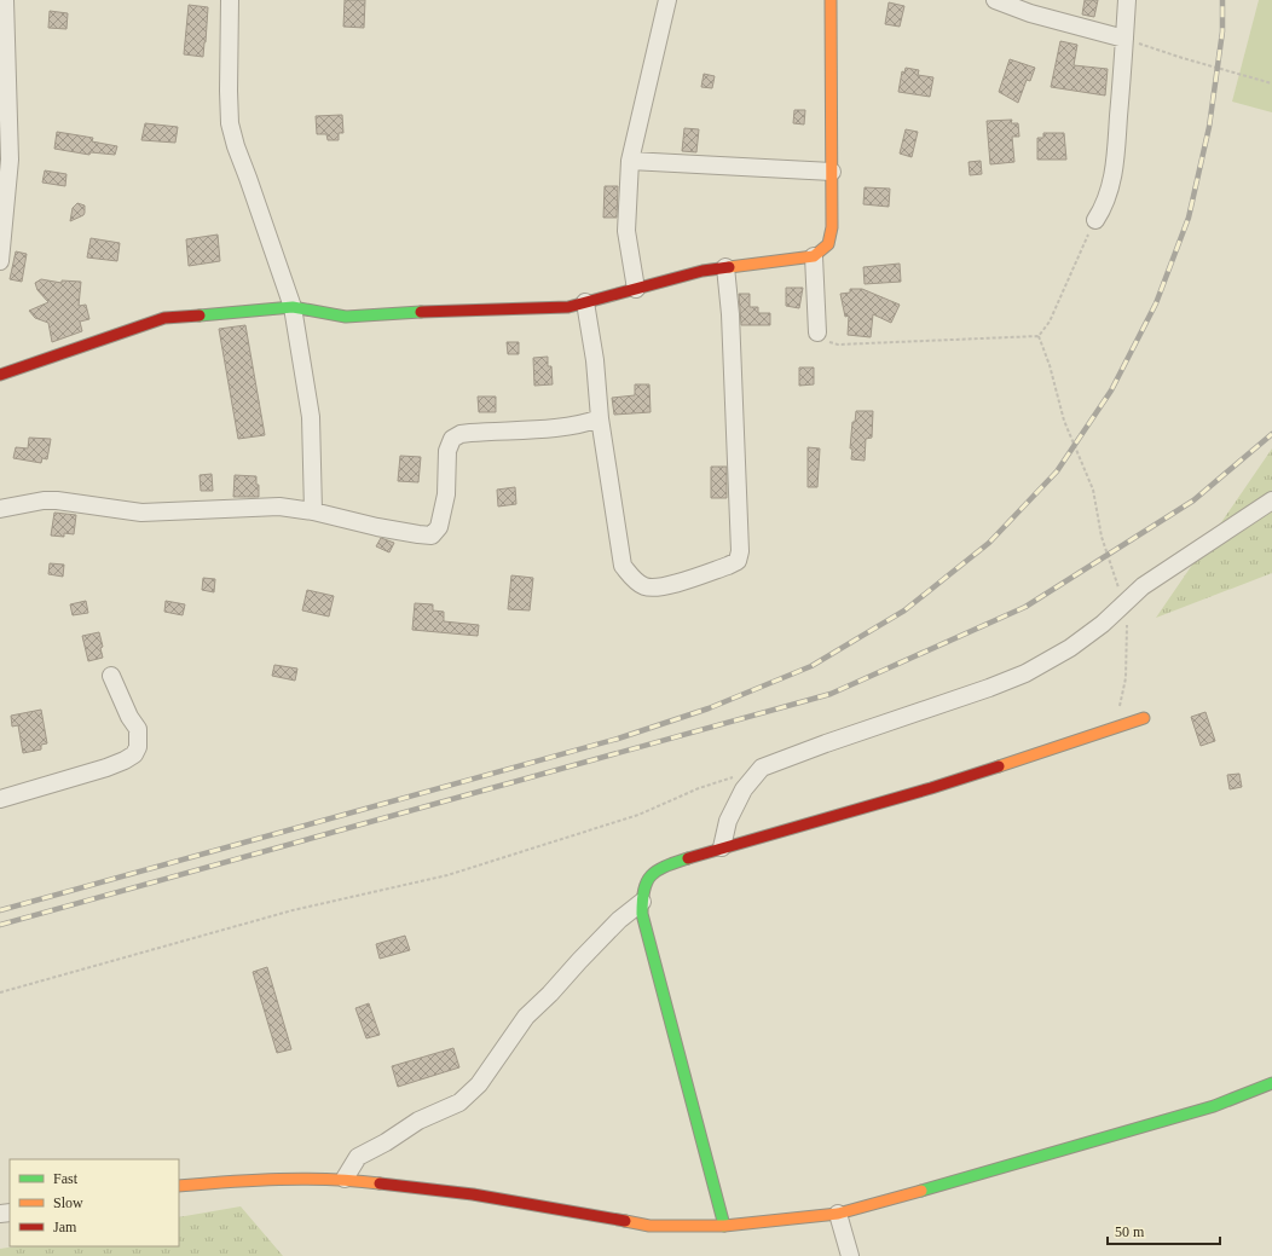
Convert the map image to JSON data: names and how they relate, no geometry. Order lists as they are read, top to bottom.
{
  "legend": ["Fast", "Slow", "Jam"],
  "scale_bar": "50 m"
}
